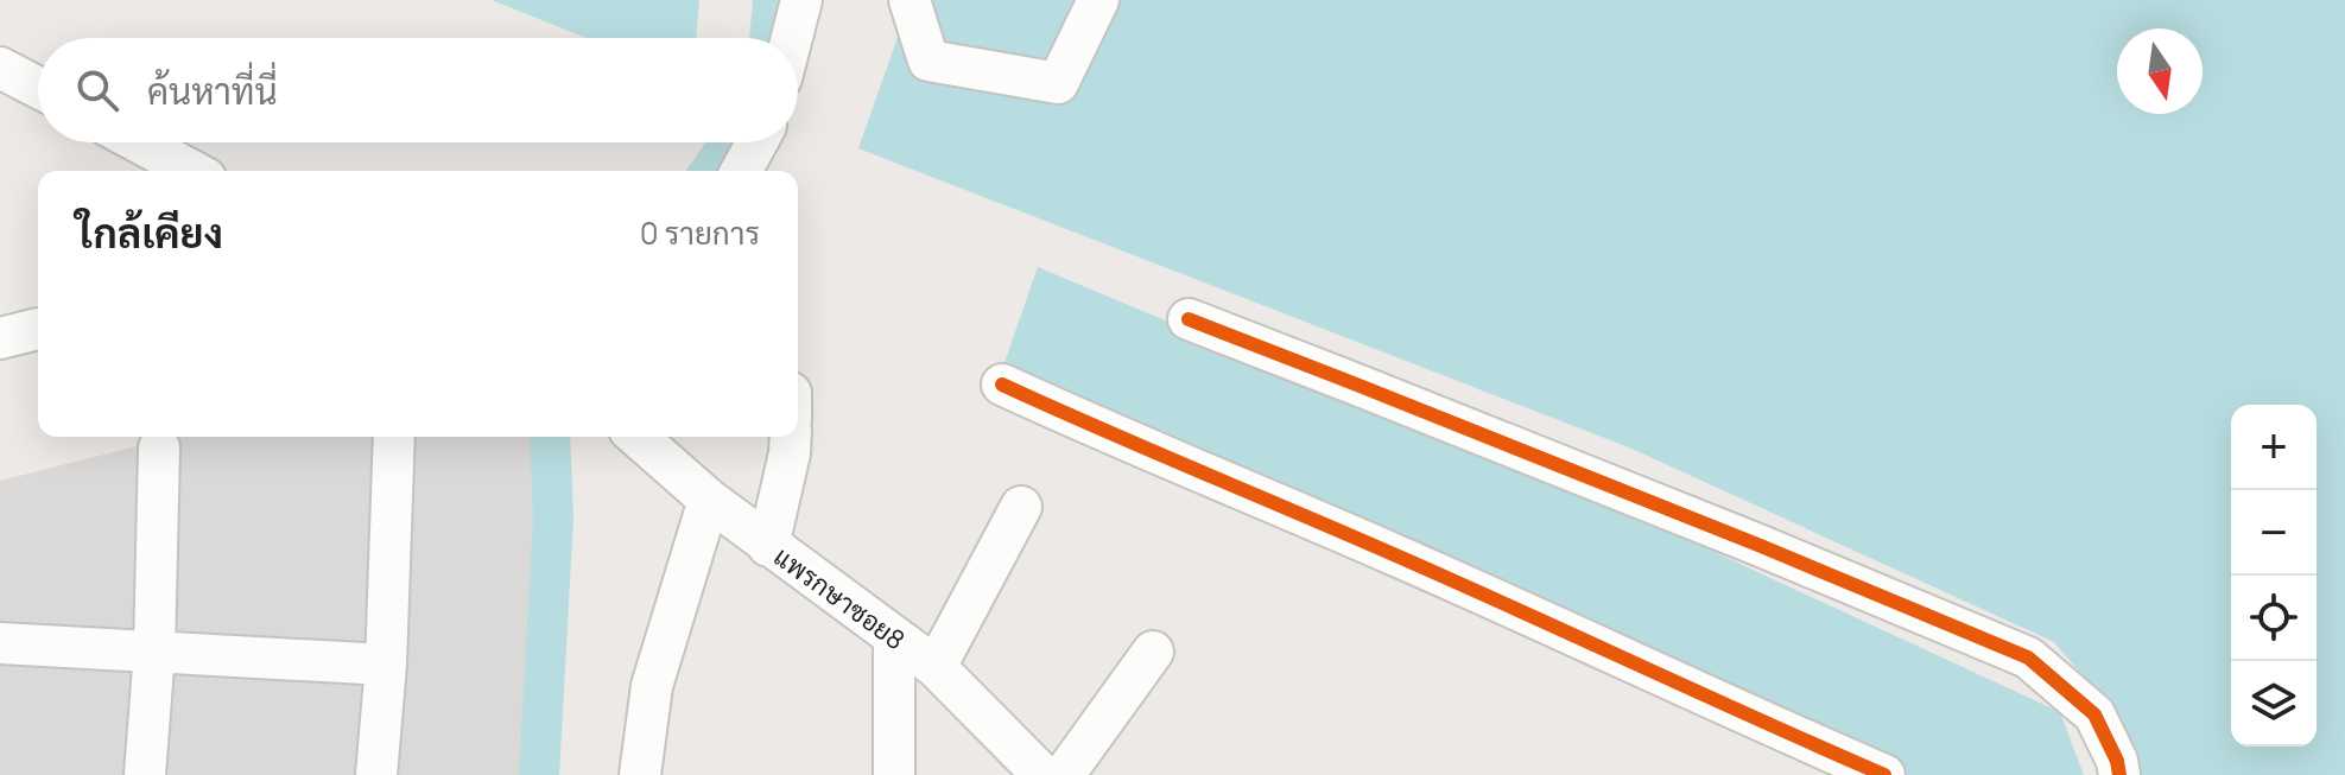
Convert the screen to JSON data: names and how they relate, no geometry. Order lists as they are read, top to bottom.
{
  "streets": {
    "street": ["แพรกษาซอย8"]
  },
  "north": "bottom",
  "page": {
    "search": "ค้นหาที่นี่",
    "heading": ["ใกล้เคียง", "0 รายการ"],
    "map_buttons": ["+", "−"]
  }
}
